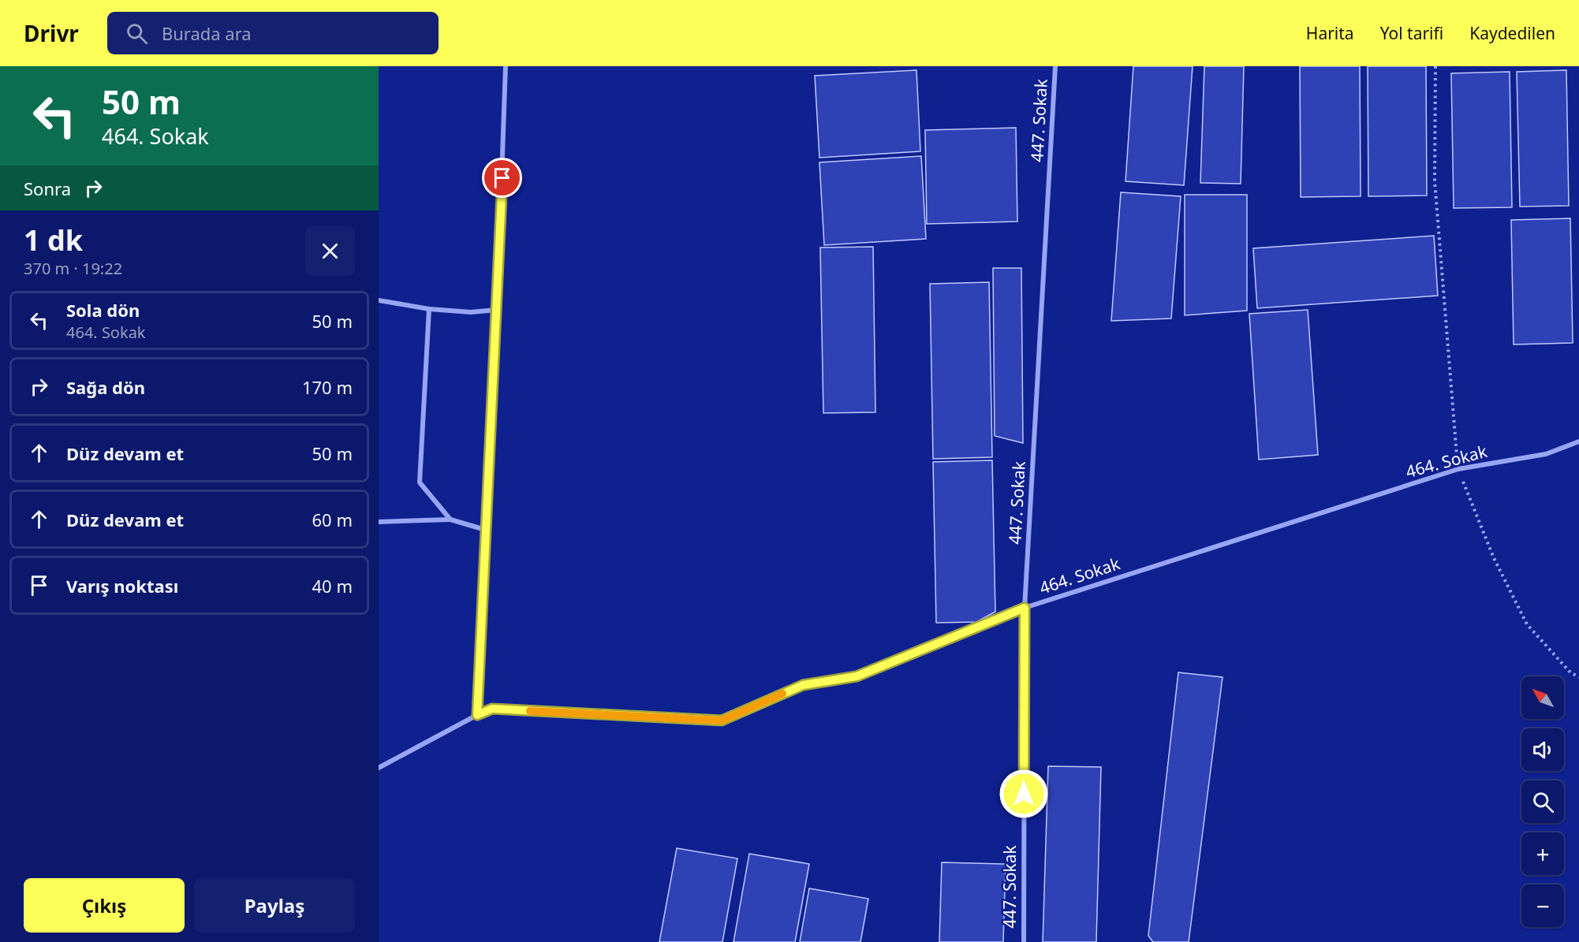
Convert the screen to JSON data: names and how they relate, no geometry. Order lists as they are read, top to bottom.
{
  "streets": {
    "street": ["447. Sokak", "464. Sokak"]
  },
  "crossings": [
    ["447. Sokak", "464. Sokak"]
  ],
  "north": "top left",
  "page": {
    "header": "Drivr",
    "search": "Burada ara",
    "nav": ["Harita", "Yol tarifi", "Kaydedilen"],
    "turn": ["50 m", "464. Sokak"],
    "then": "Sonra",
    "heading": ["1 dk", "370 m · 19:22"],
    "list": [
      {
        "name": "Sola dön",
        "note": "464. Sokak",
        "value": "50 m"
      },
      {
        "name": "Sağa dön",
        "value": "170 m"
      },
      {
        "name": "Düz devam et",
        "value": "50 m"
      },
      {
        "name": "Düz devam et",
        "value": "60 m"
      },
      {
        "name": "Varış noktası",
        "value": "40 m"
      }
    ],
    "map_buttons": ["+", "−"],
    "buttons": ["Çıkış", "Paylaş"]
  }
}
